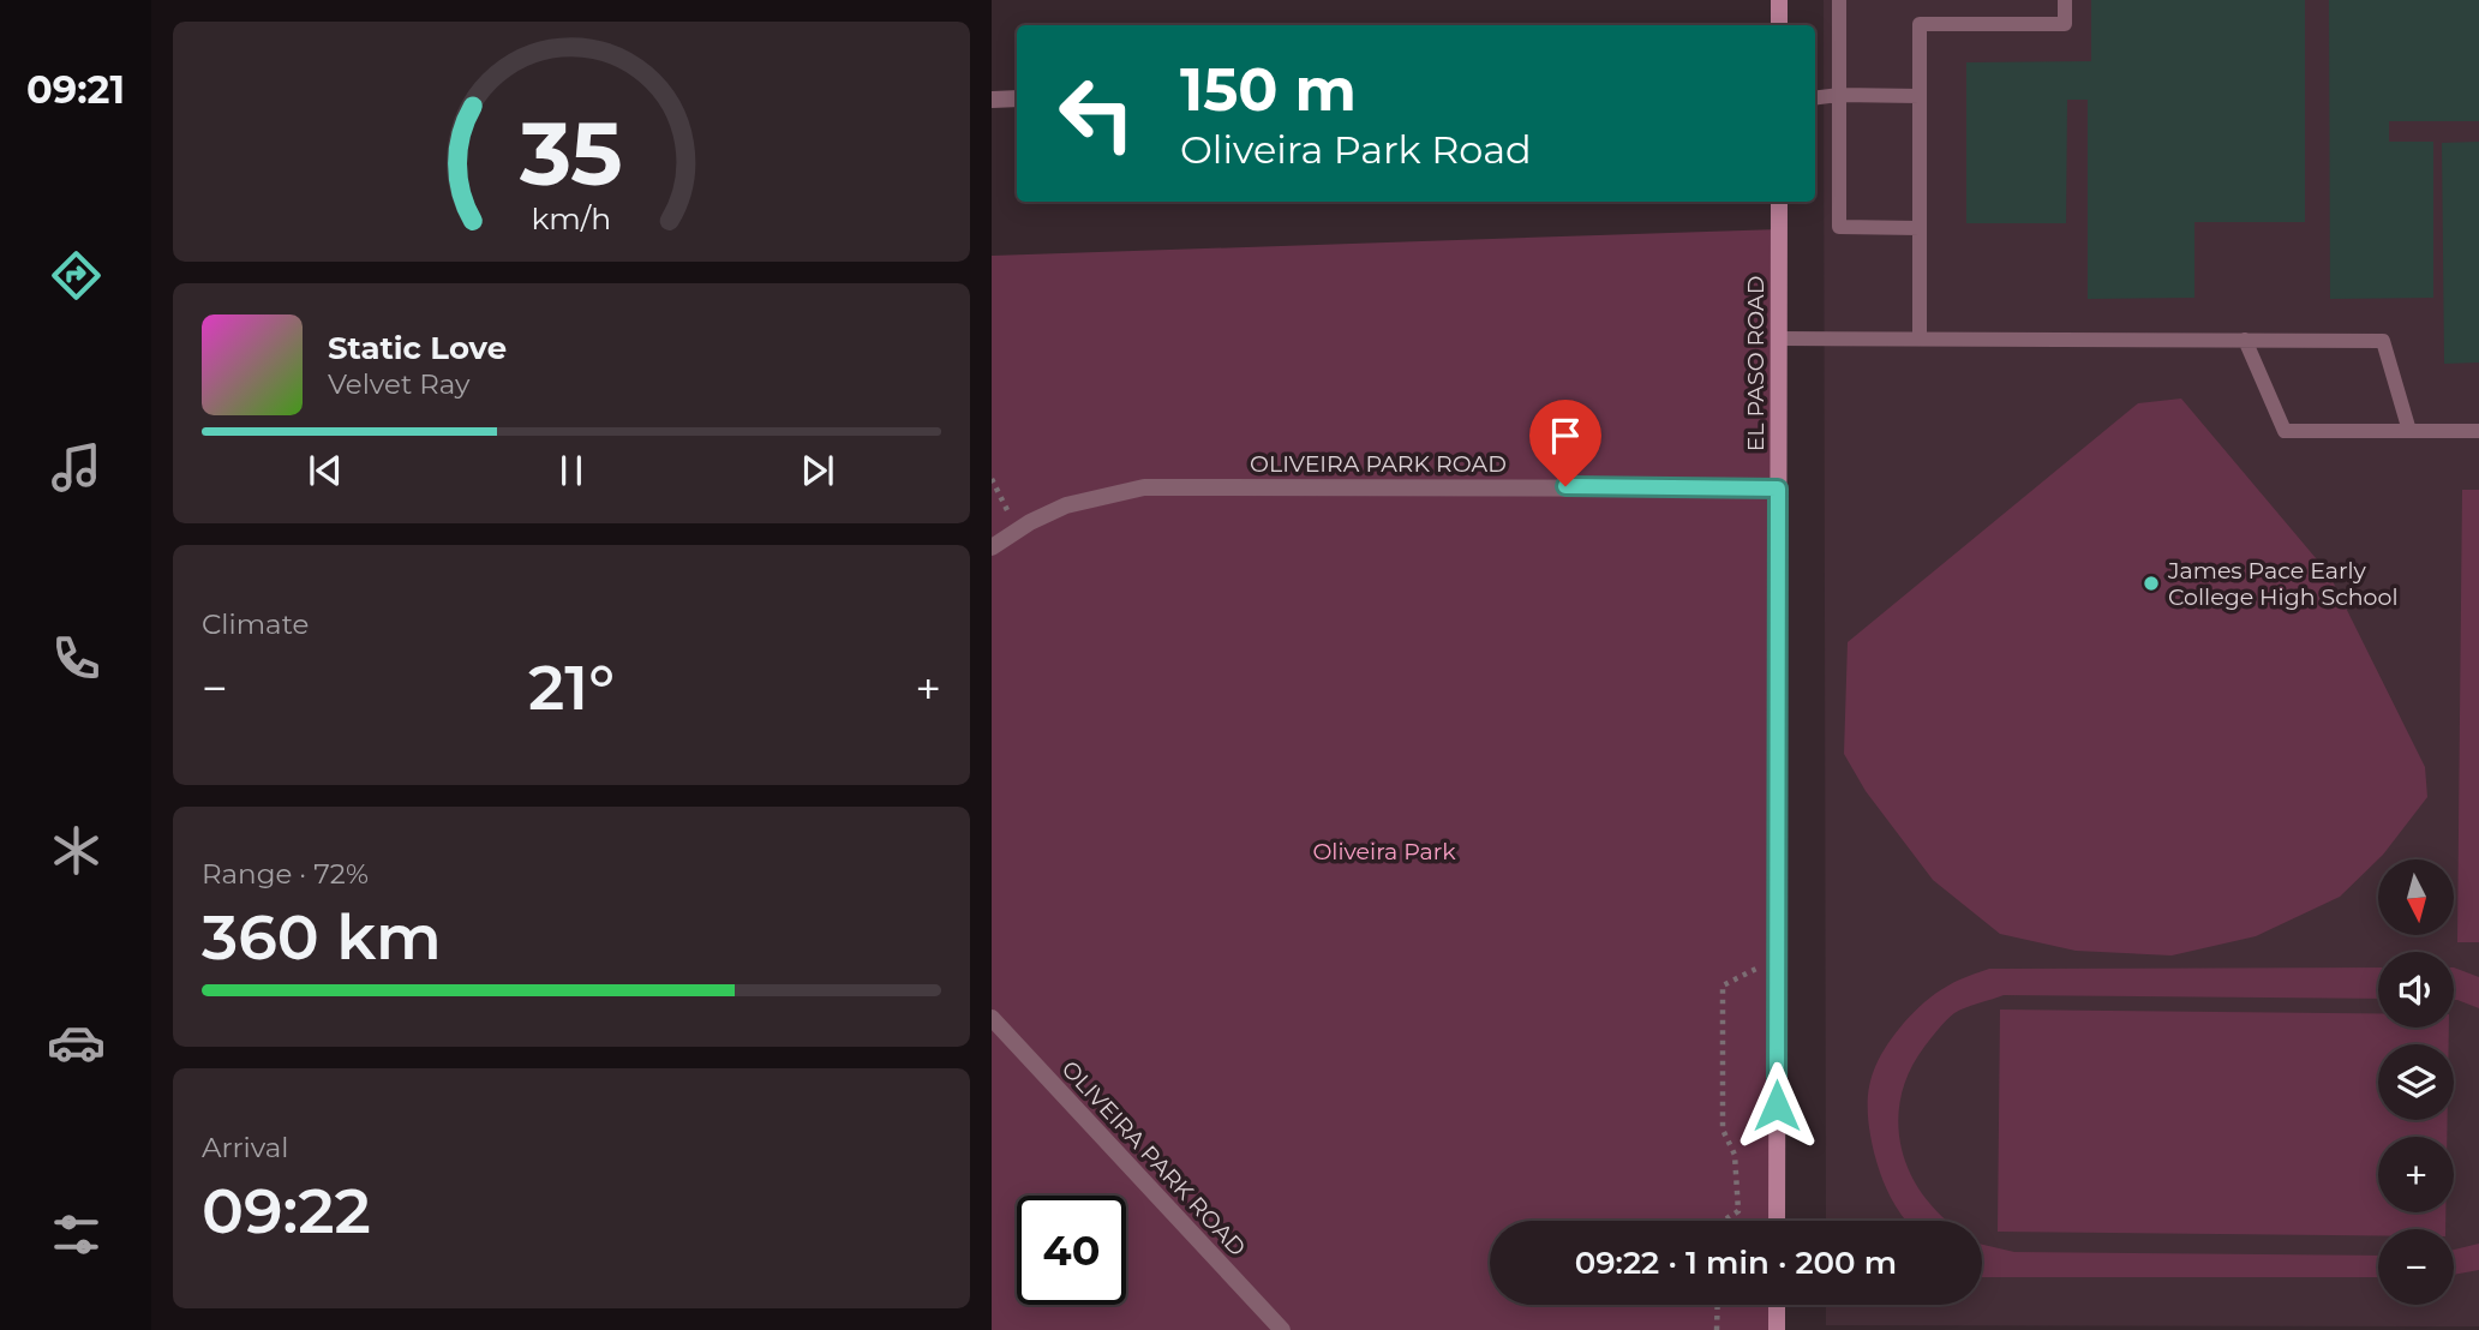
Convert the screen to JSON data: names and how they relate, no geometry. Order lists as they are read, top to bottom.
{
  "streets": {
    "street": ["EL PASO ROAD", "OLIVEIRA PARK ROAD"]
  },
  "crossings": [
    ["EL PASO ROAD", "OLIVEIRA PARK ROAD"]
  ],
  "parks": ["Oliveira Park"],
  "places": ["James Pace Early College High School"],
  "north": "bottom",
  "page": {
    "tabs": "09:21",
    "turn": ["150 m", "Oliveira Park Road"],
    "song": ["Static Love", "Velvet Ray"],
    "tile": [
      "Climate",
      ["Range · 72%", "360 km"],
      ["Arrival", "09:22"]
    ],
    "heat": ["−", "21°", "+"],
    "map_buttons": ["+", "−"],
    "limit": "40",
    "trip": "09:22 · 1 min · 200 m",
    "gauge": ["35", "km/h"]
  }
}
